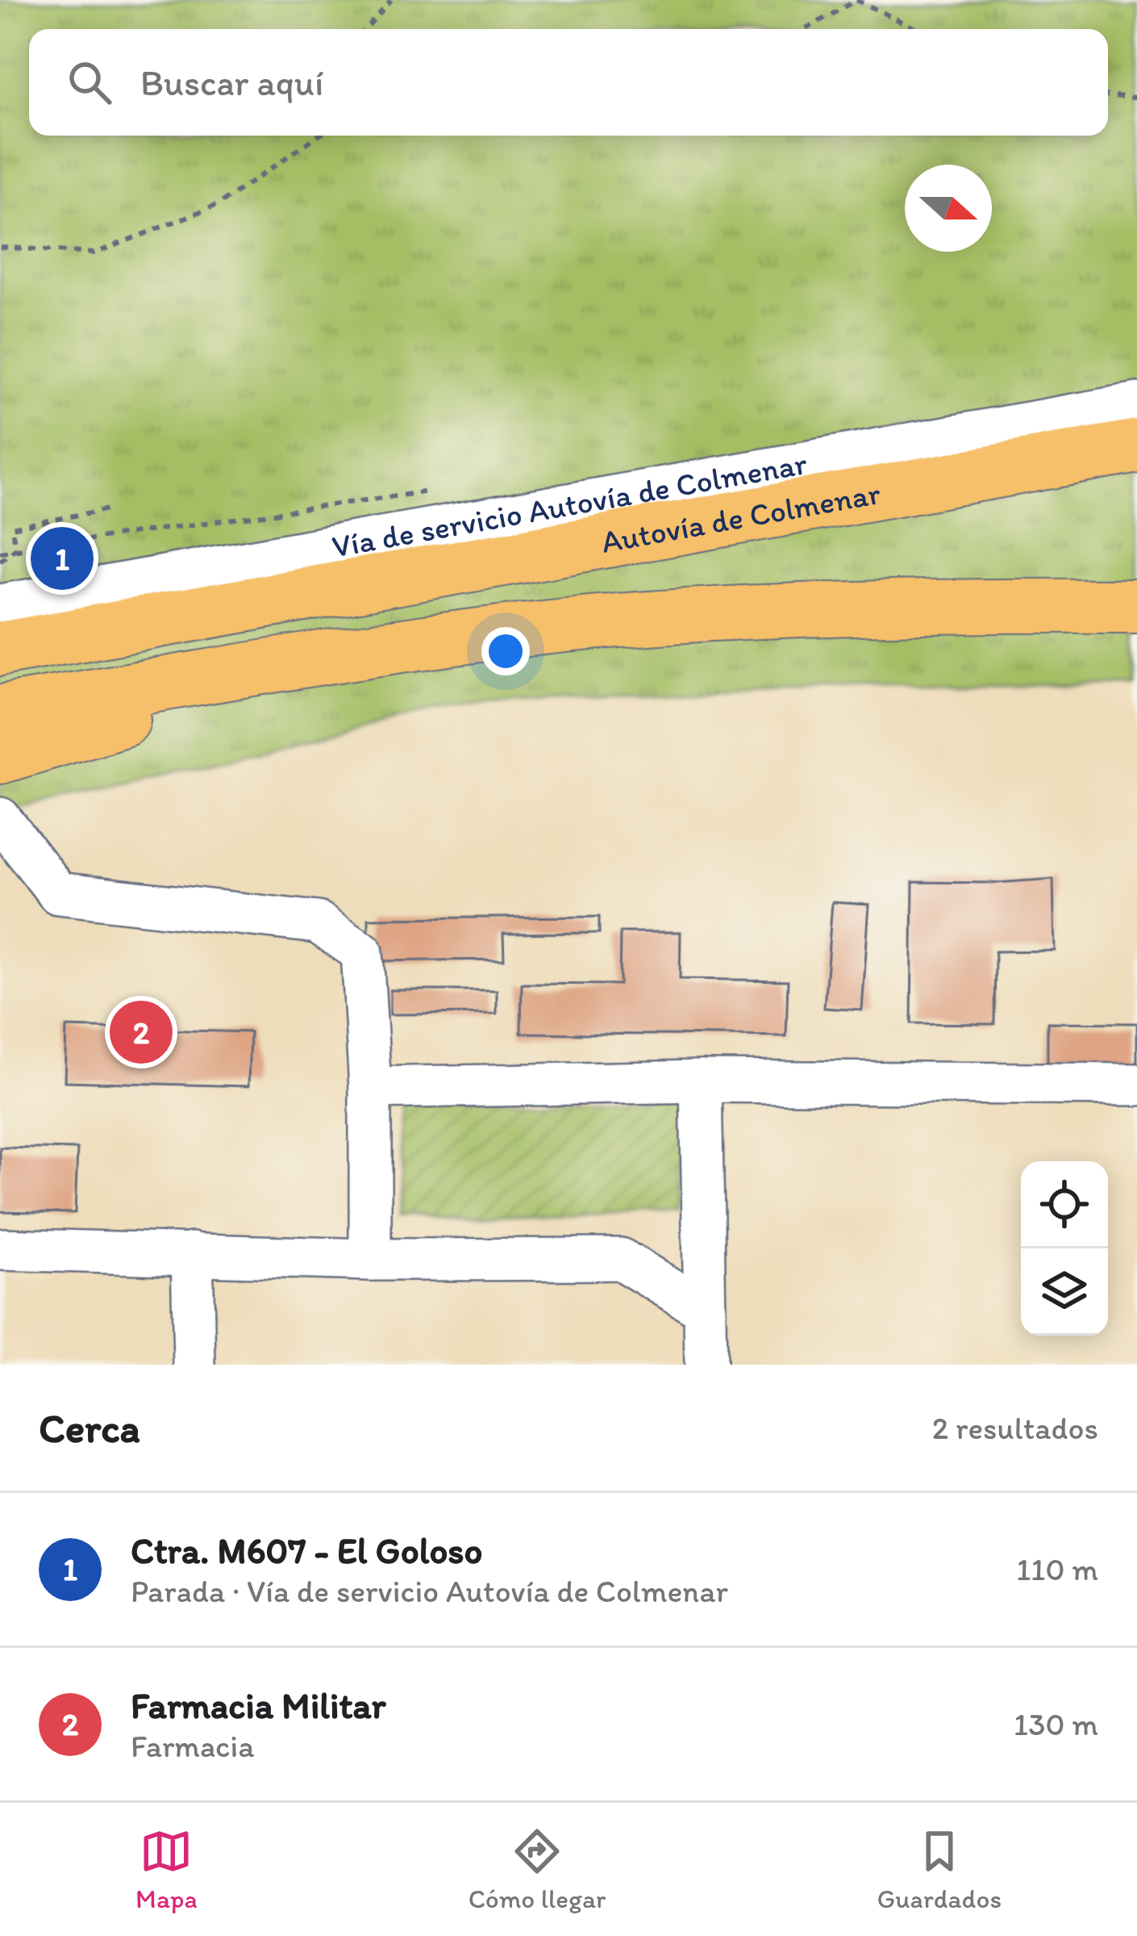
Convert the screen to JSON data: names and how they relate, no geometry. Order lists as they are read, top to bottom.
{
  "streets": {
    "highway": ["Autovía de Colmenar"],
    "street": ["Vía de servicio Autovía de Colmenar"]
  },
  "north": "right",
  "page": {
    "search": "Buscar aquí",
    "pins": ["1", "2"],
    "heading": ["Cerca", "2 resultados"],
    "list": [
      {
        "mark": "1",
        "name": "Ctra. M607 - El Goloso",
        "note": "Parada · Vía de servicio Autovía de Colmenar",
        "value": "110 m"
      },
      {
        "mark": "2",
        "name": "Farmacia Militar",
        "note": "Farmacia",
        "value": "130 m"
      }
    ],
    "nav": ["Mapa", "Cómo llegar", "Guardados"]
  }
}
